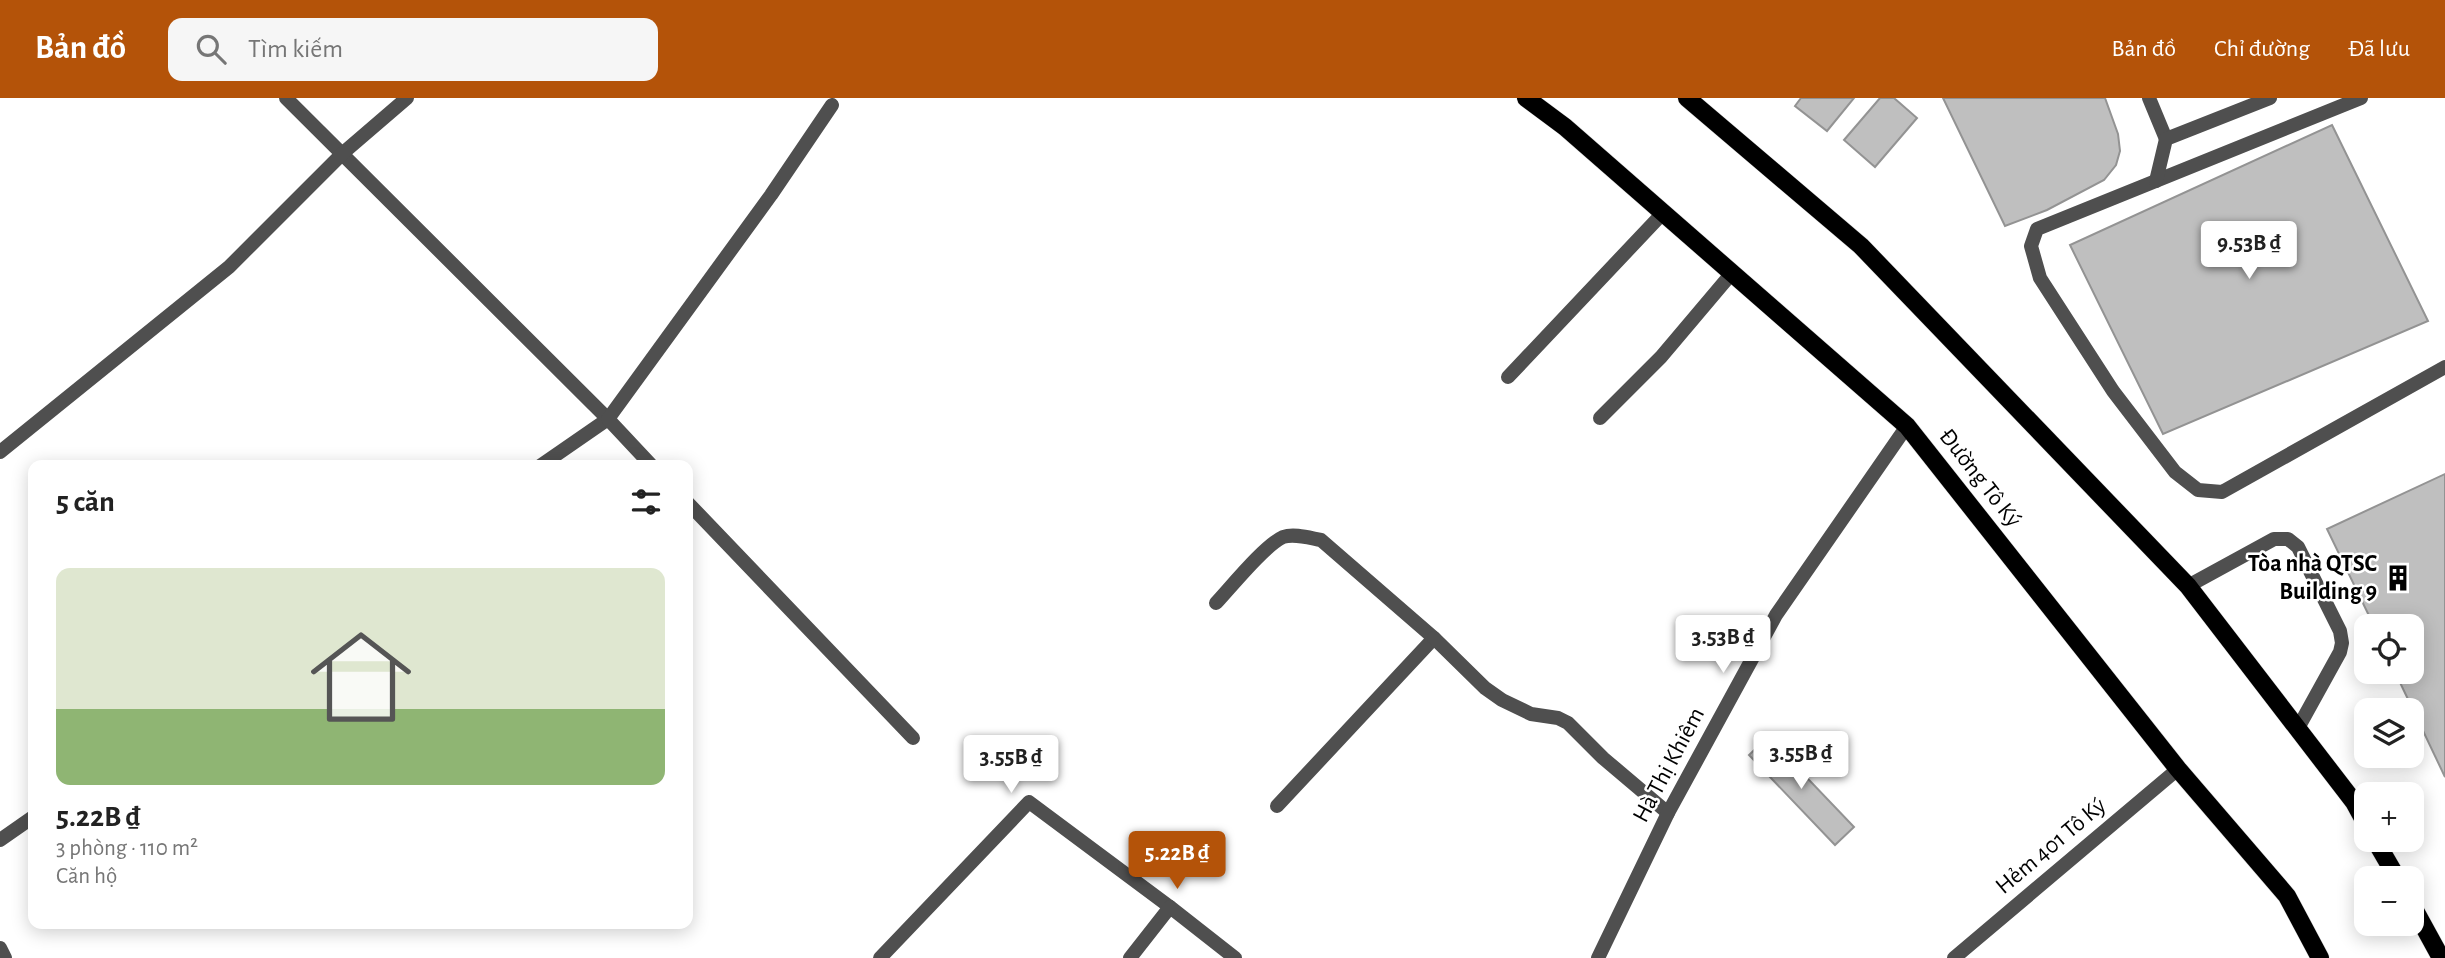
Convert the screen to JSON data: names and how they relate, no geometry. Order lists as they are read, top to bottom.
{
  "streets": {
    "main road": ["Đường Tô Ký"],
    "street": ["Hà Thị Khiêm", "Hẻm 401 Tô Ký"]
  },
  "crossings": [
    ["Đường Tô Ký", "Hà Thị Khiêm"],
    ["Đường Tô Ký", "Hẻm 401 Tô Ký"]
  ],
  "places": {
    "building": ["Tòa nhà QTSC Building 9"]
  },
  "page": {
    "header": "Bản đồ",
    "search": "Tìm kiếm",
    "nav": ["Bản đồ", "Chỉ đường", "Đã lưu"],
    "price": [
      "9.53B ₫",
      "3.53B ₫",
      "3.55B ₫",
      "3.55B ₫",
      "5.22B ₫"
    ],
    "heading": "5 căn",
    "list": [
      {
        "name": "5.22B ₫",
        "note": "3 phòng · 110 m² · Căn hộ"
      }
    ],
    "map_buttons": ["+", "−"]
  }
}
